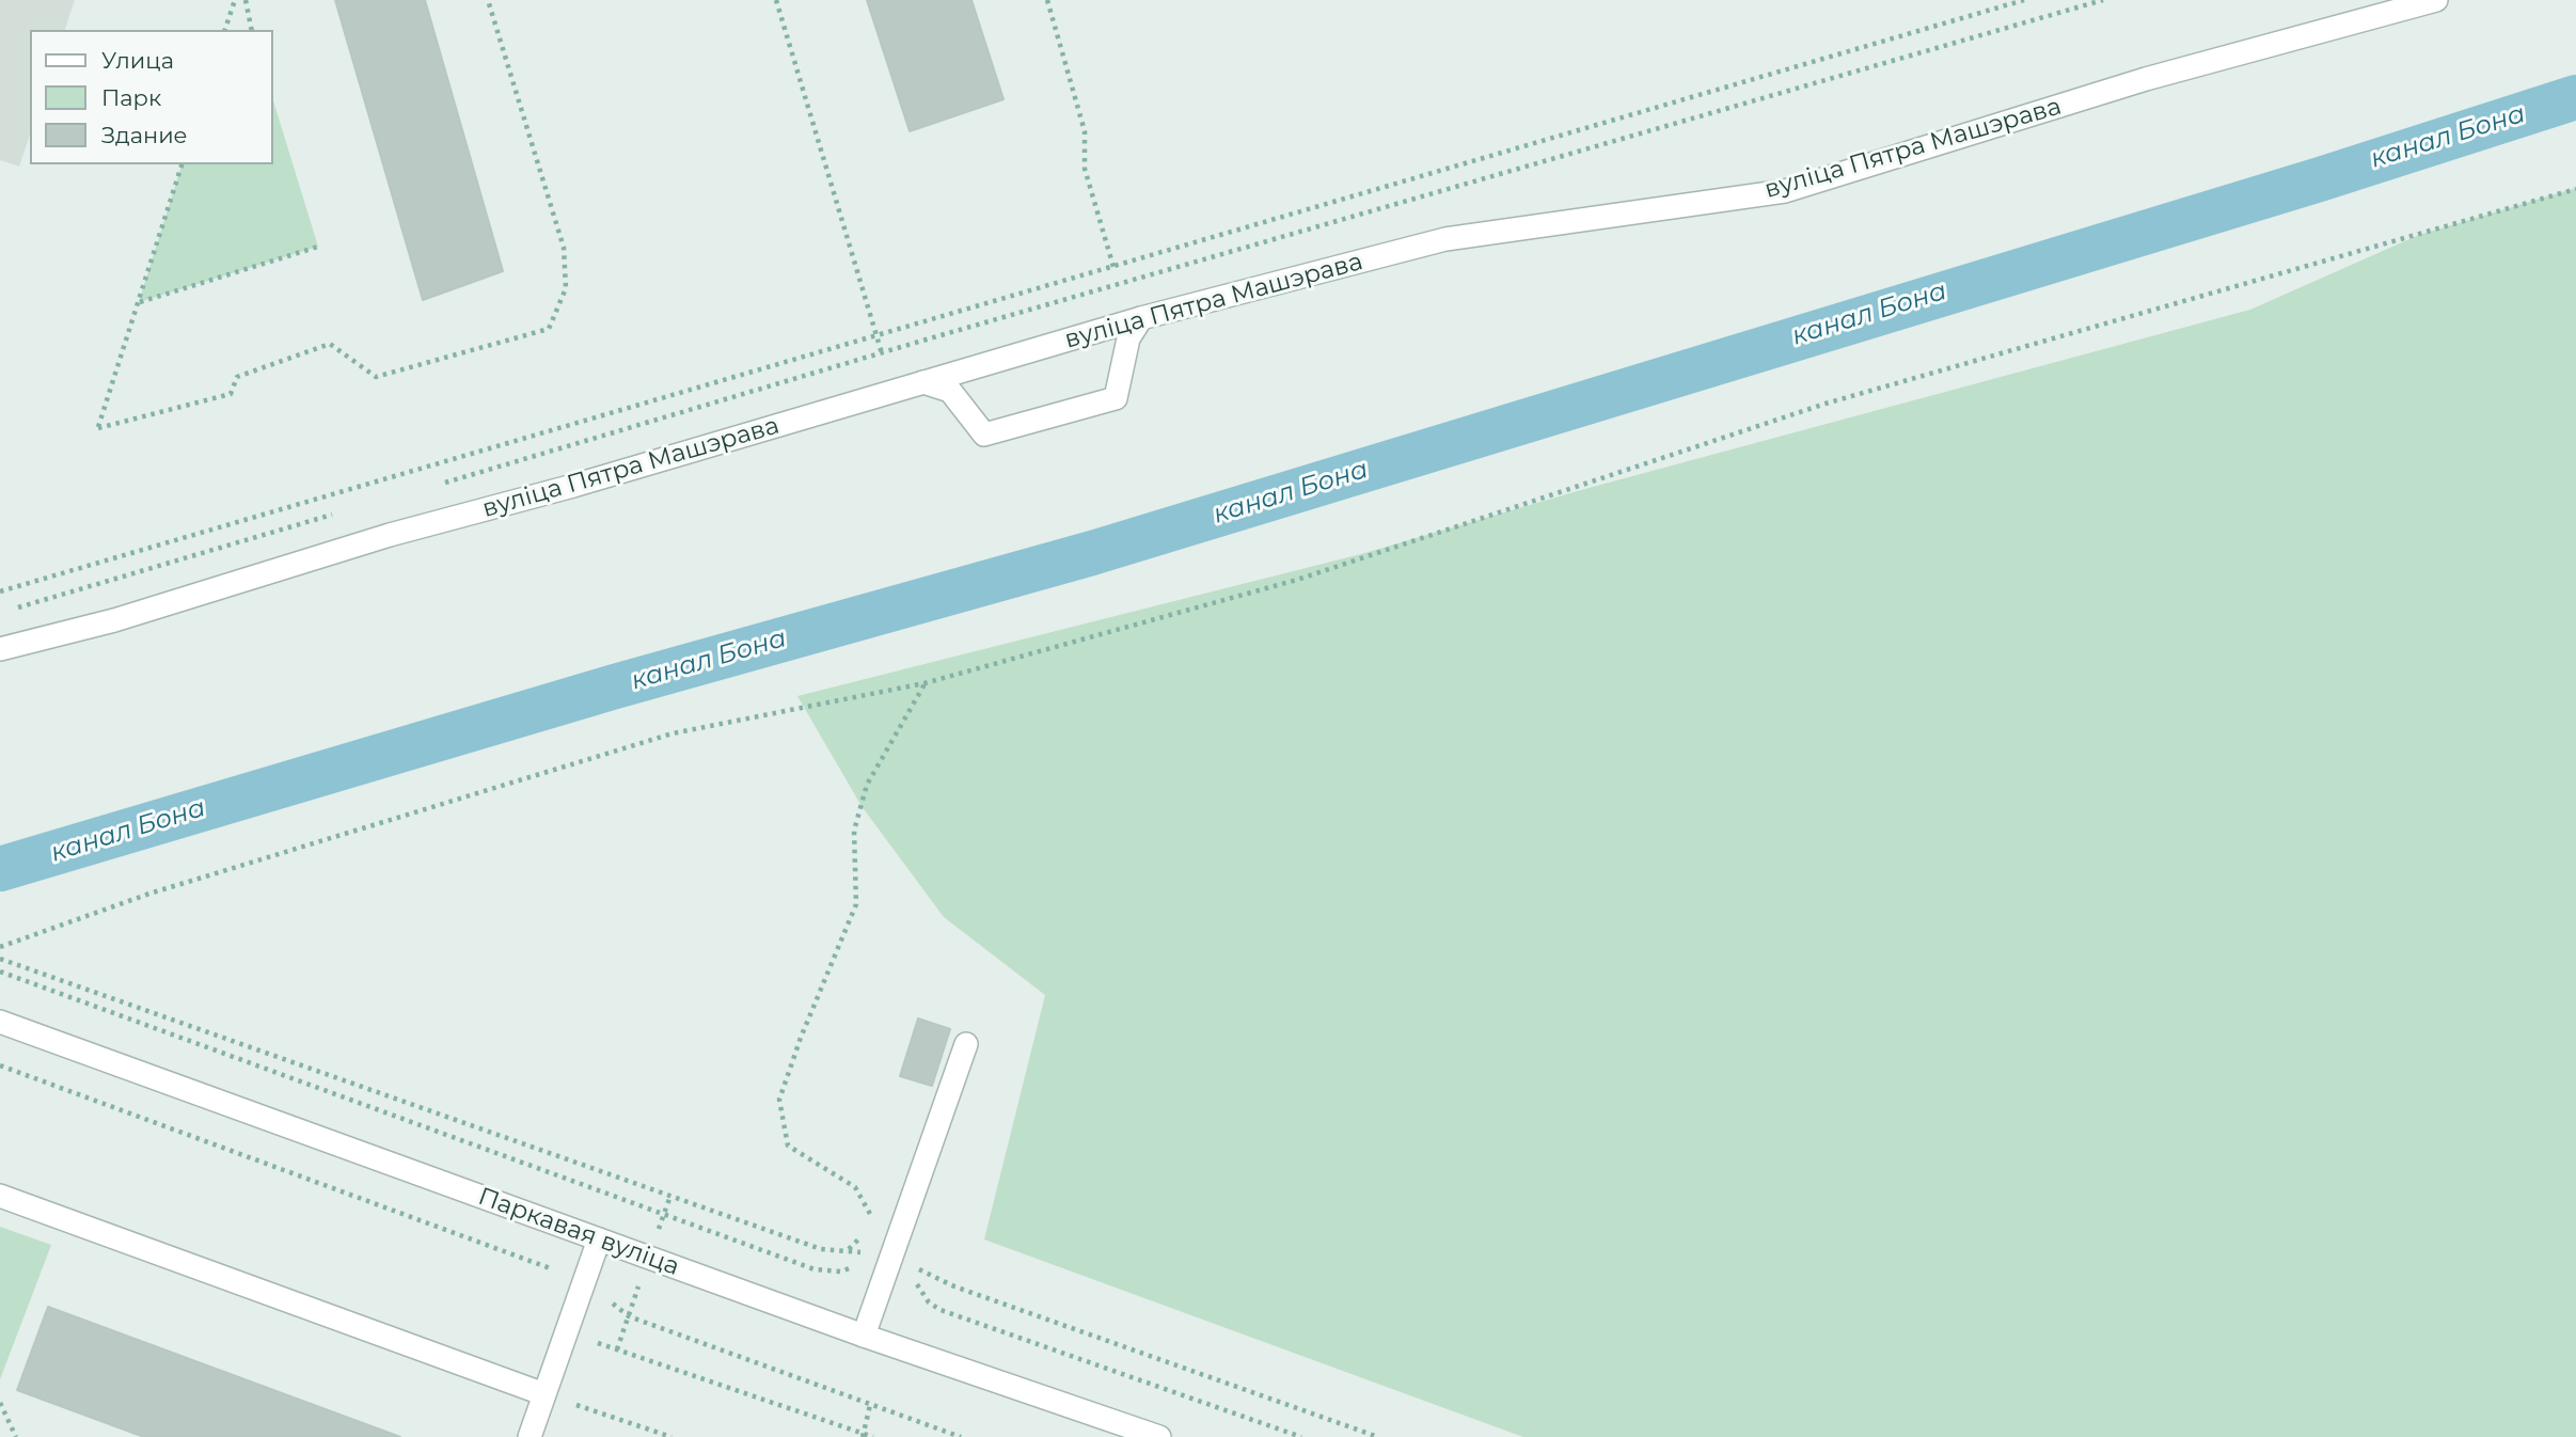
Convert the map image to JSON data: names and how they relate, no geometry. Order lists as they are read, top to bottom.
{
  "streets": {
    "street": ["вуліца Пятра Машэрава", "Паркавая вуліца"]
  },
  "water": ["канал Бона"],
  "legend": ["Улица", "Парк", "Здание"]
}
